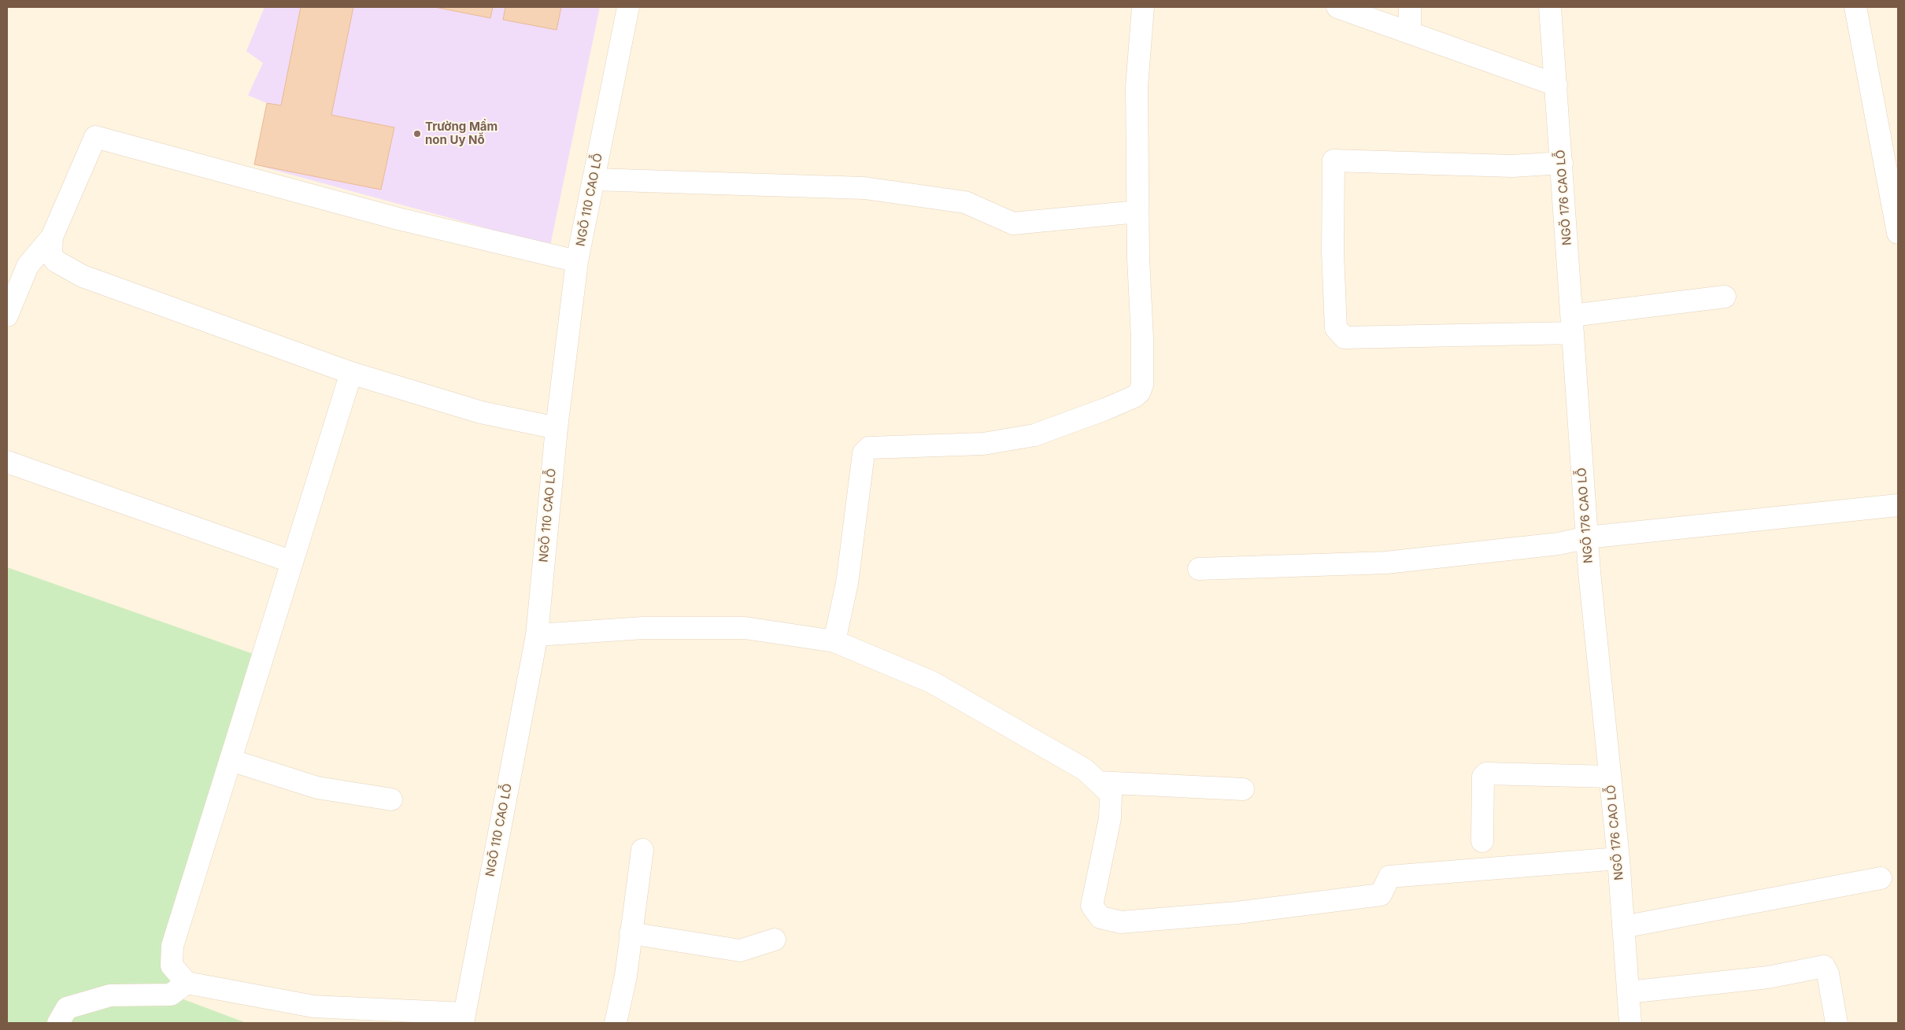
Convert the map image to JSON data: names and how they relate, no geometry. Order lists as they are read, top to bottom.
{
  "streets": {
    "street": ["NGÕ 176 CAO LỖ", "NGÕ 110 CAO LỖ"]
  },
  "places": ["Trường Mầm non Uy Nỗ"]
}
